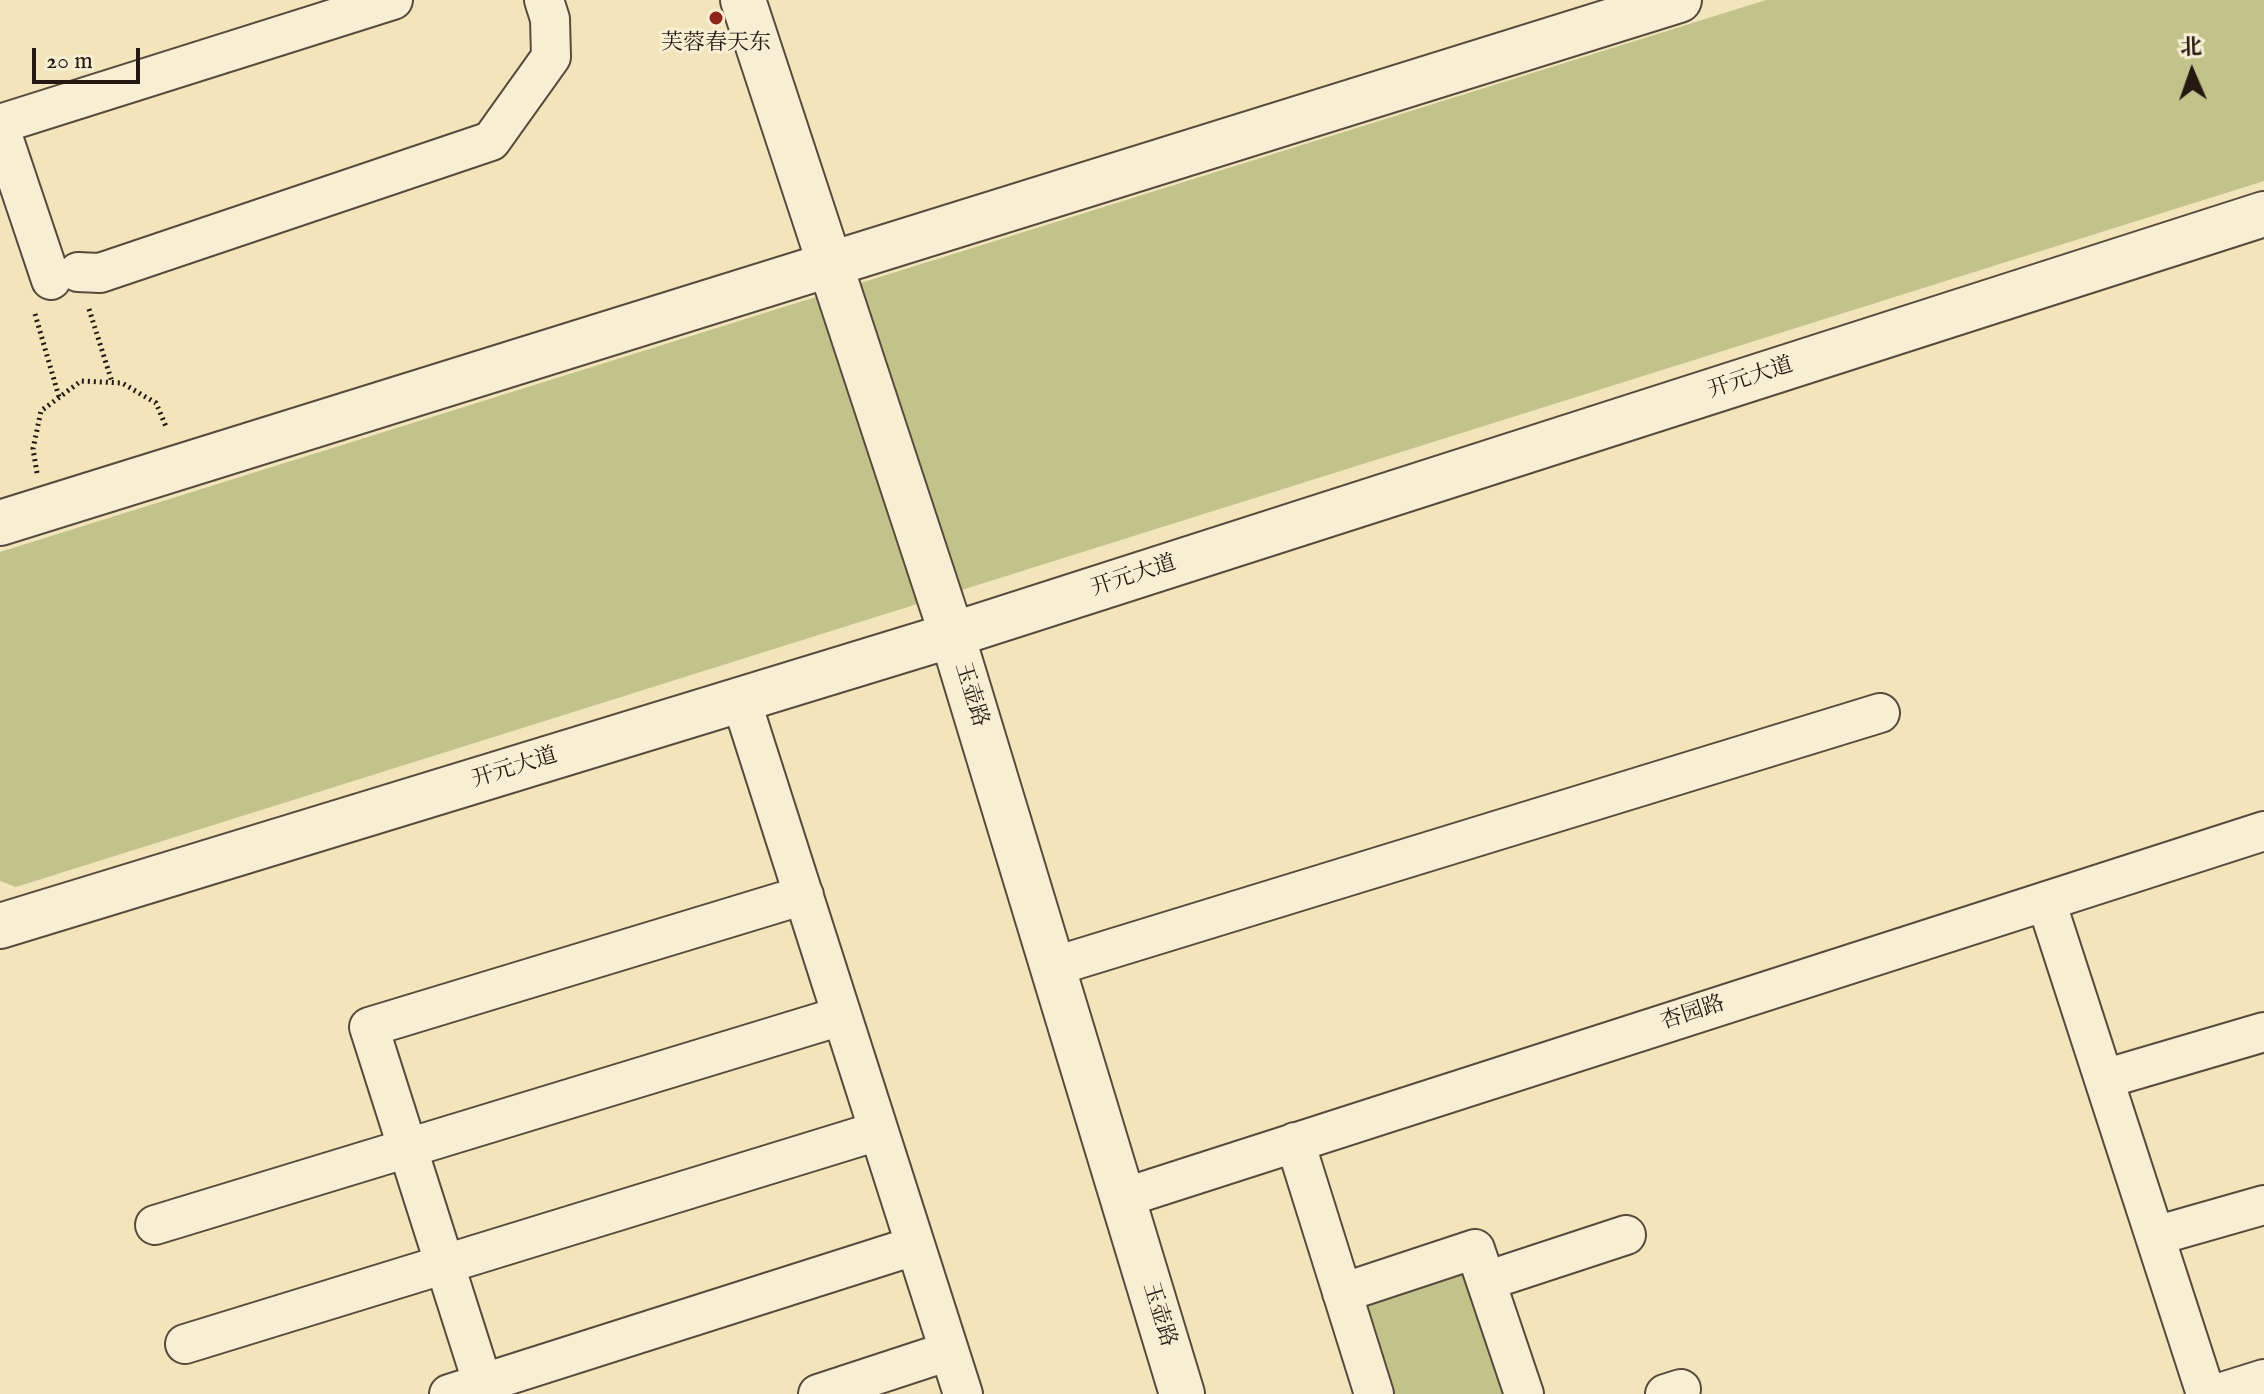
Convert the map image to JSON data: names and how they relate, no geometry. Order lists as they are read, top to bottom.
{
  "streets": {
    "street": ["开元大道", "玉壶路", "杏园路"]
  },
  "crossings": [
    ["开元大道", "玉壶路"],
    ["玉壶路", "杏园路"]
  ],
  "places": ["芙蓉春天东"],
  "scale_bar": "20 m",
  "north": "top"
}
